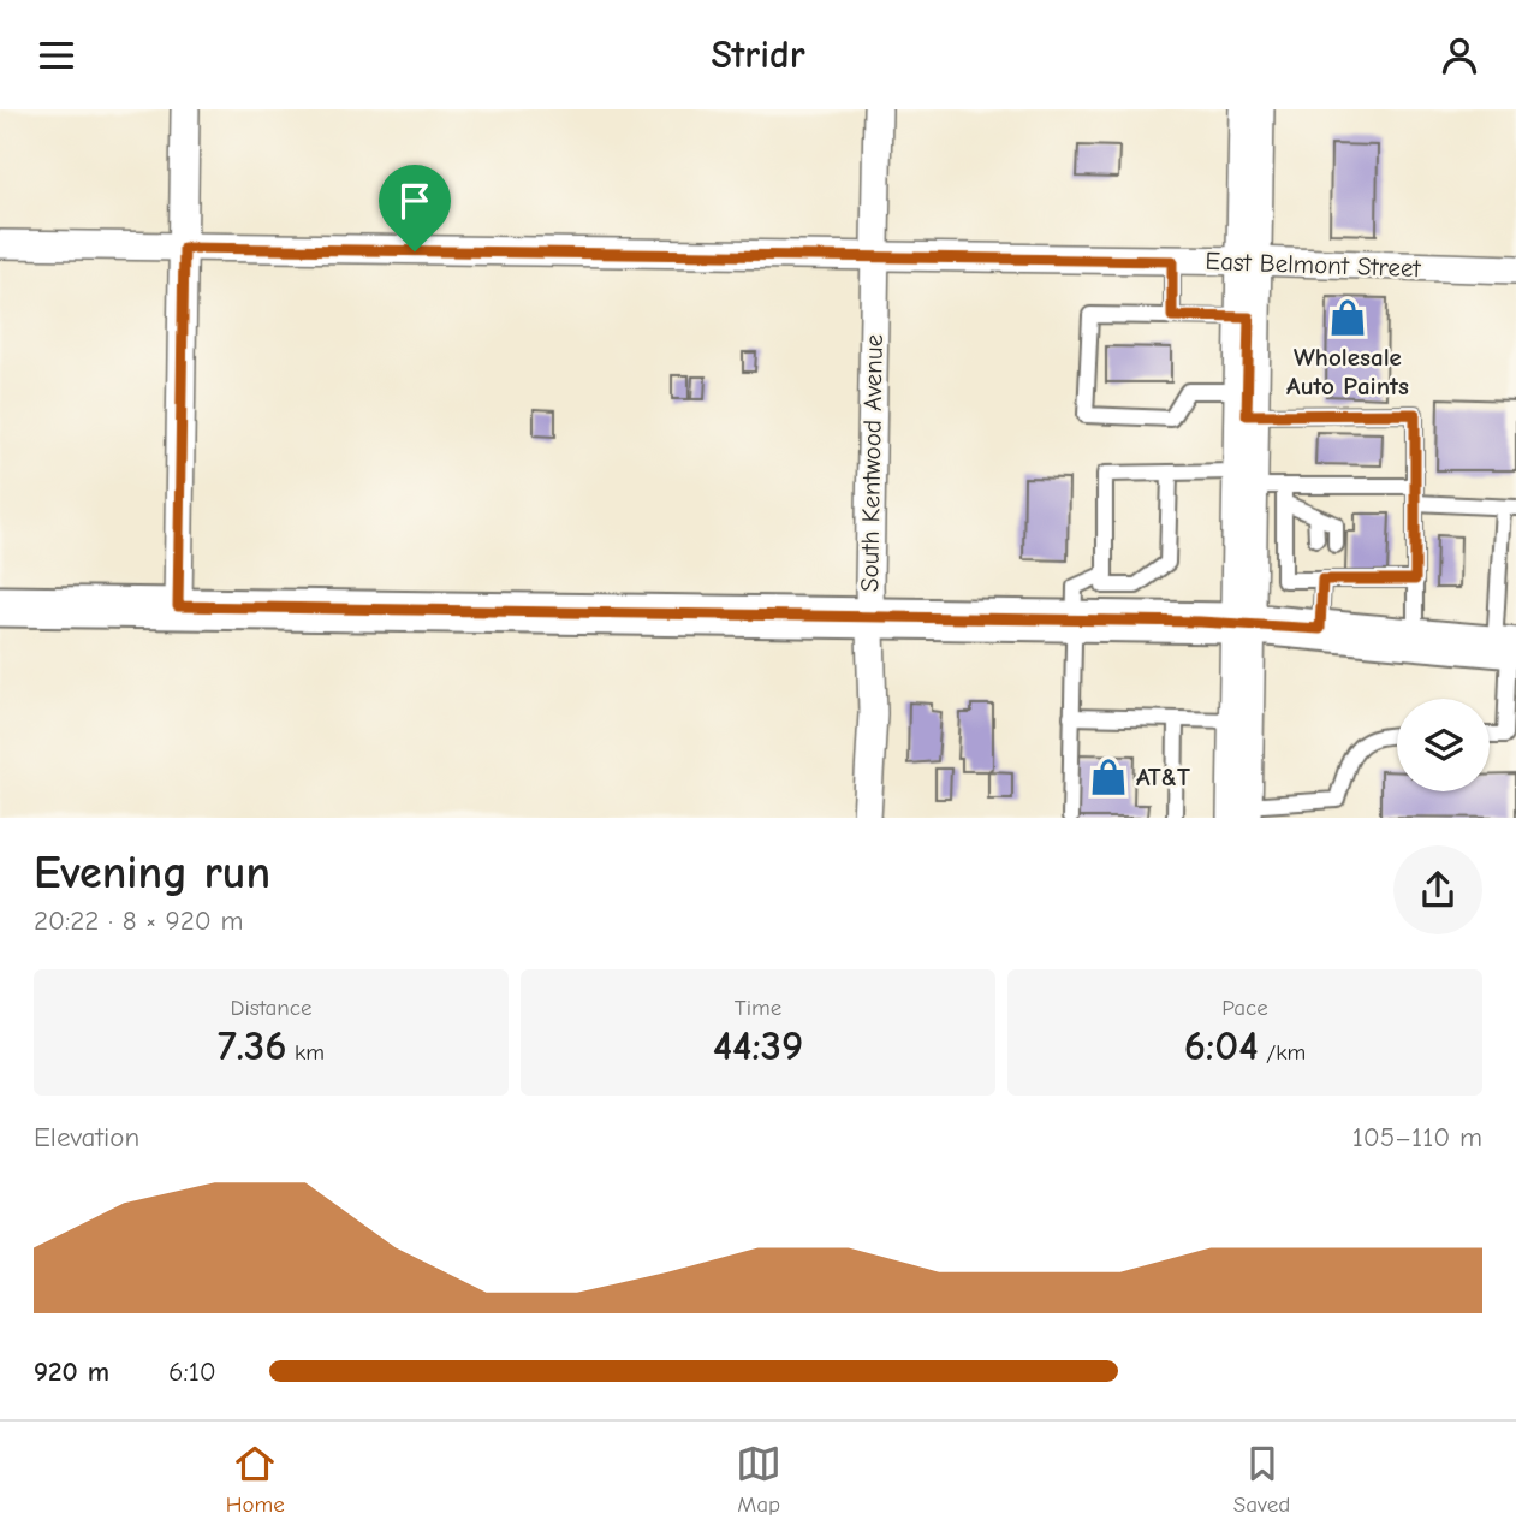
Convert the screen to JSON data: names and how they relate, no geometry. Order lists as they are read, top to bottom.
{
  "streets": {
    "street": ["East Belmont Street", "South Kentwood Avenue"]
  },
  "crossings": [
    ["East Belmont Street", "South Kentwood Avenue"]
  ],
  "places": {
    "shop": ["Wholesale Auto Paints", "AT&T"]
  },
  "page": {
    "header": "Stridr",
    "heading": ["Evening run", "20:22 · 8 × 920 m"],
    "stats": [
      ["Distance", "7.36 km"],
      ["Time", "44:39"],
      ["Pace", "6:04 /km"]
    ],
    "chart": ["Elevation", "105–110 m"],
    "list": [
      {
        "name": "920 m",
        "note": "6:10"
      }
    ],
    "tabs": ["Home", "Map", "Saved"]
  }
}
